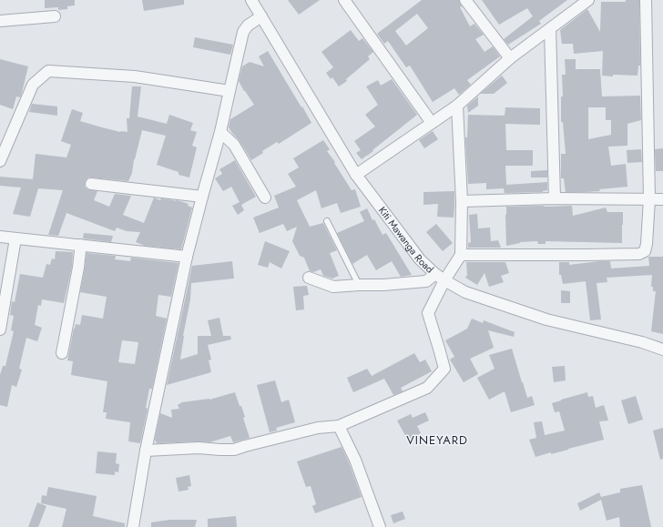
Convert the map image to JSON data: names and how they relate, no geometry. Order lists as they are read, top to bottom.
{
  "streets": {
    "street": ["Kiti Mawanga Road"]
  },
  "districts": ["VINEYARD"]
}
